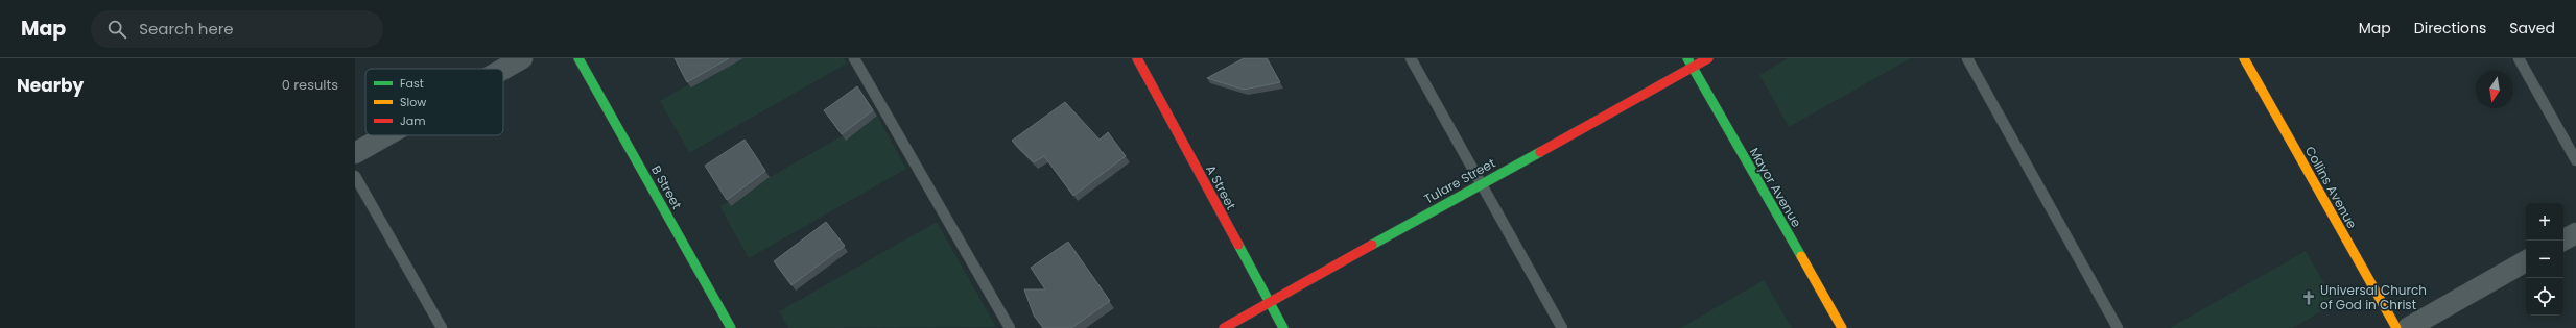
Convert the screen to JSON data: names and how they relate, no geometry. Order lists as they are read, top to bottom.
{
  "streets": {
    "street": [
      "Tulare Street",
      "B Street",
      "A Street",
      "Mayor Avenue",
      "Collins Avenue"
    ]
  },
  "crossings": [
    ["Tulare Street", "A Street"],
    ["Tulare Street", "Mayor Avenue"]
  ],
  "places": {
    "church": ["Universal Church of God in Christ"]
  },
  "legend": ["Fast", "Slow", "Jam"],
  "north": "bottom",
  "page": {
    "header": "Map",
    "search": "Search here",
    "nav": ["Map", "Directions", "Saved"],
    "heading": ["Nearby", "0 results"],
    "map_buttons": ["+", "−"]
  }
}
